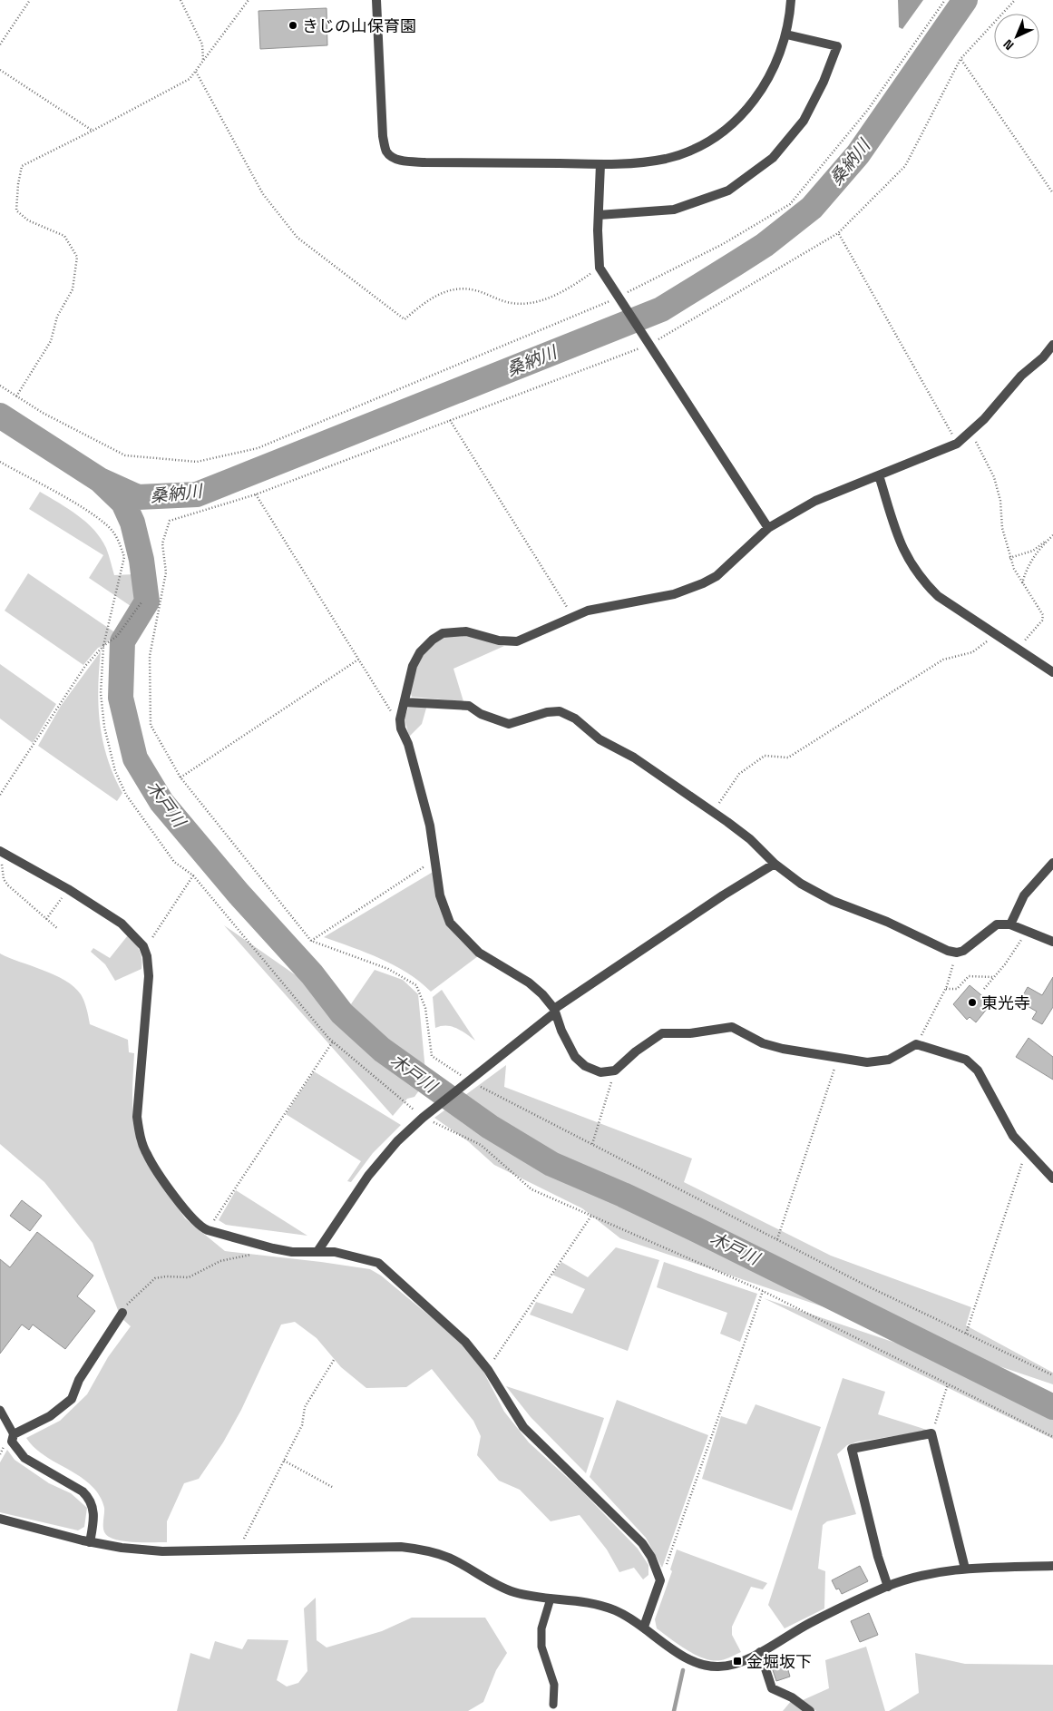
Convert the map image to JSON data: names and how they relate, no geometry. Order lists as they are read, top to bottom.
{
  "water": ["桑納川", "木戸川"],
  "places": {
    "other": ["きじの山保育園", "東光寺"],
    "transit": ["金堀坂下"]
  },
  "north": "bottom left"
}
